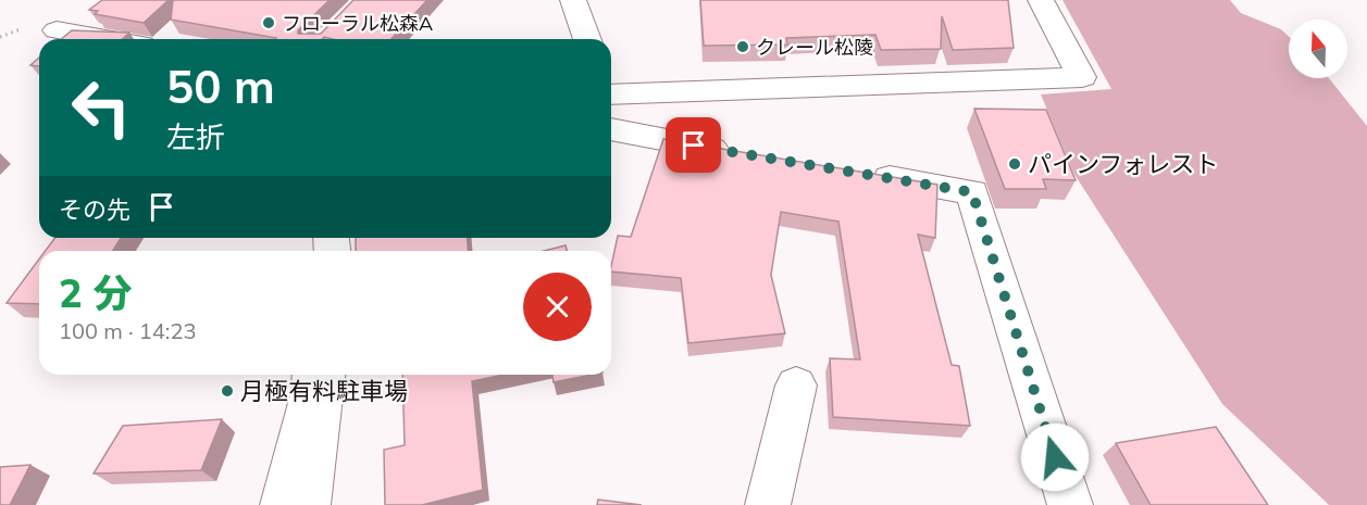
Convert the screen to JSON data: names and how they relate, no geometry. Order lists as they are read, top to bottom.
{
  "places": [
    "フローラル松森A",
    "クレール松陵",
    "パインフォレスト",
    "月極有料駐車場"
  ],
  "north": "top",
  "page": {
    "turn": ["50 m", "左折"],
    "then": "その先",
    "heading": ["2 分", "100 m · 14:23"]
  }
}
